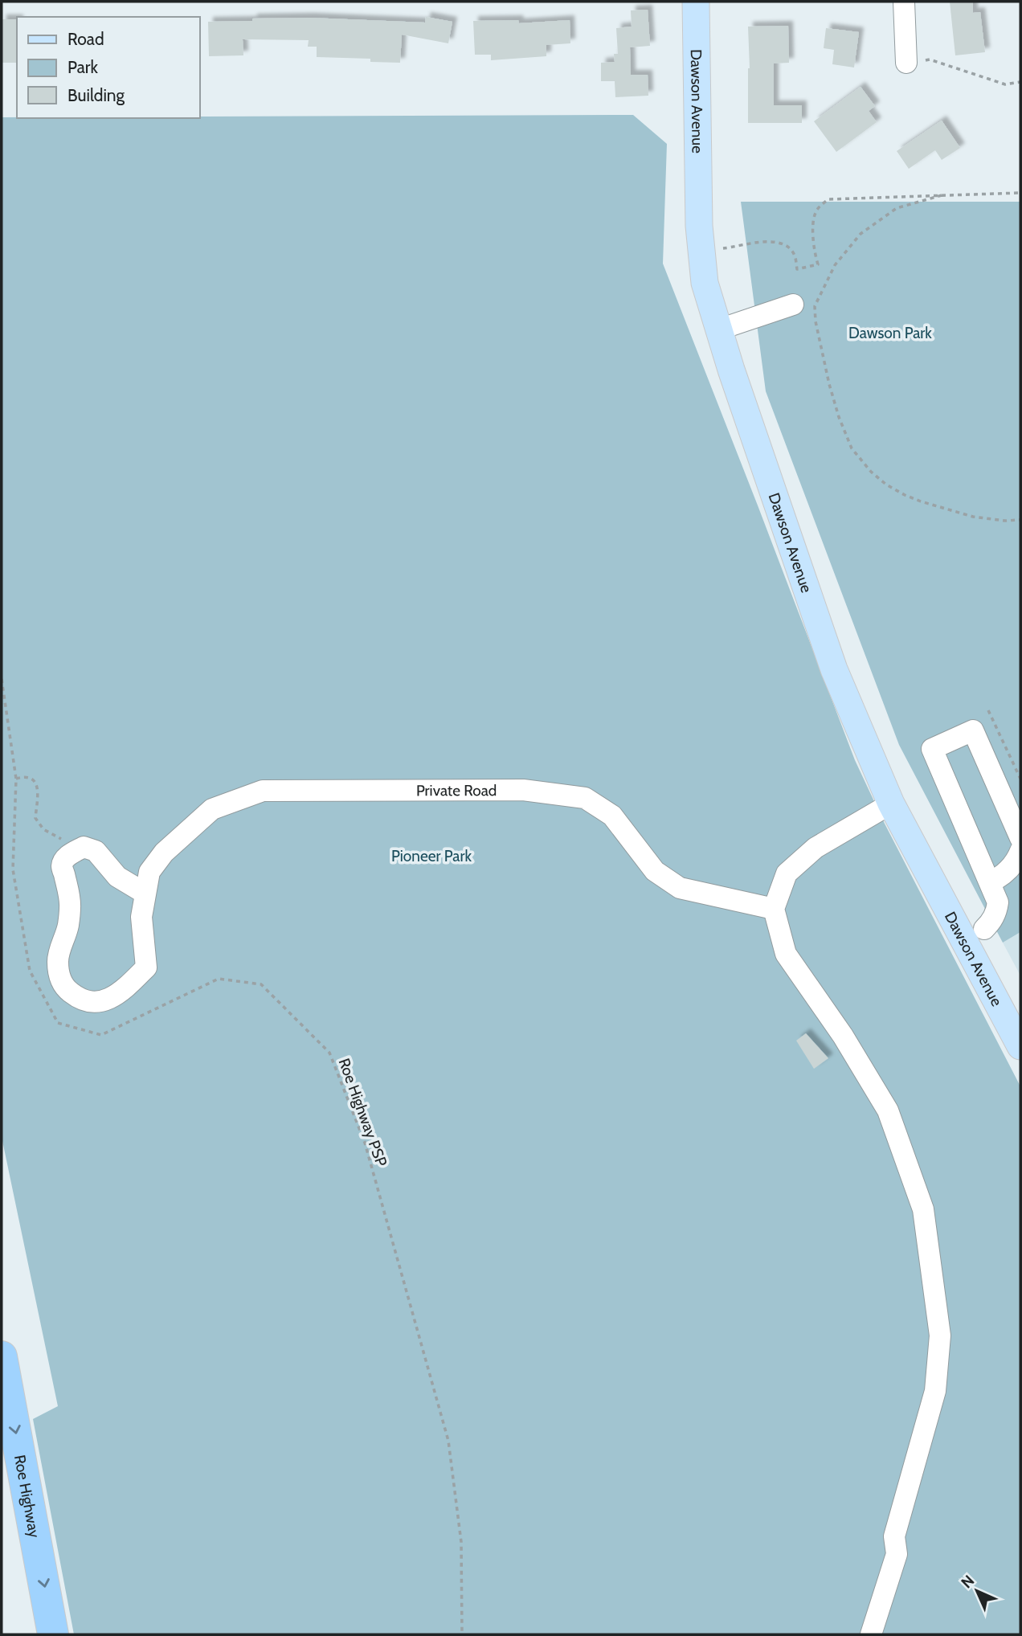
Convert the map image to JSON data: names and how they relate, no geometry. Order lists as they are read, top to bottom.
{
  "streets": {
    "highway": ["Roe Highway"],
    "main road": ["Dawson Avenue"],
    "street": ["Private Road"],
    "path": ["Roe Highway PSP"]
  },
  "one_way": ["Roe Highway"],
  "parks": ["Dawson Park", "Pioneer Park"],
  "legend": ["Road", "Park", "Building"],
  "north": "top left"
}
